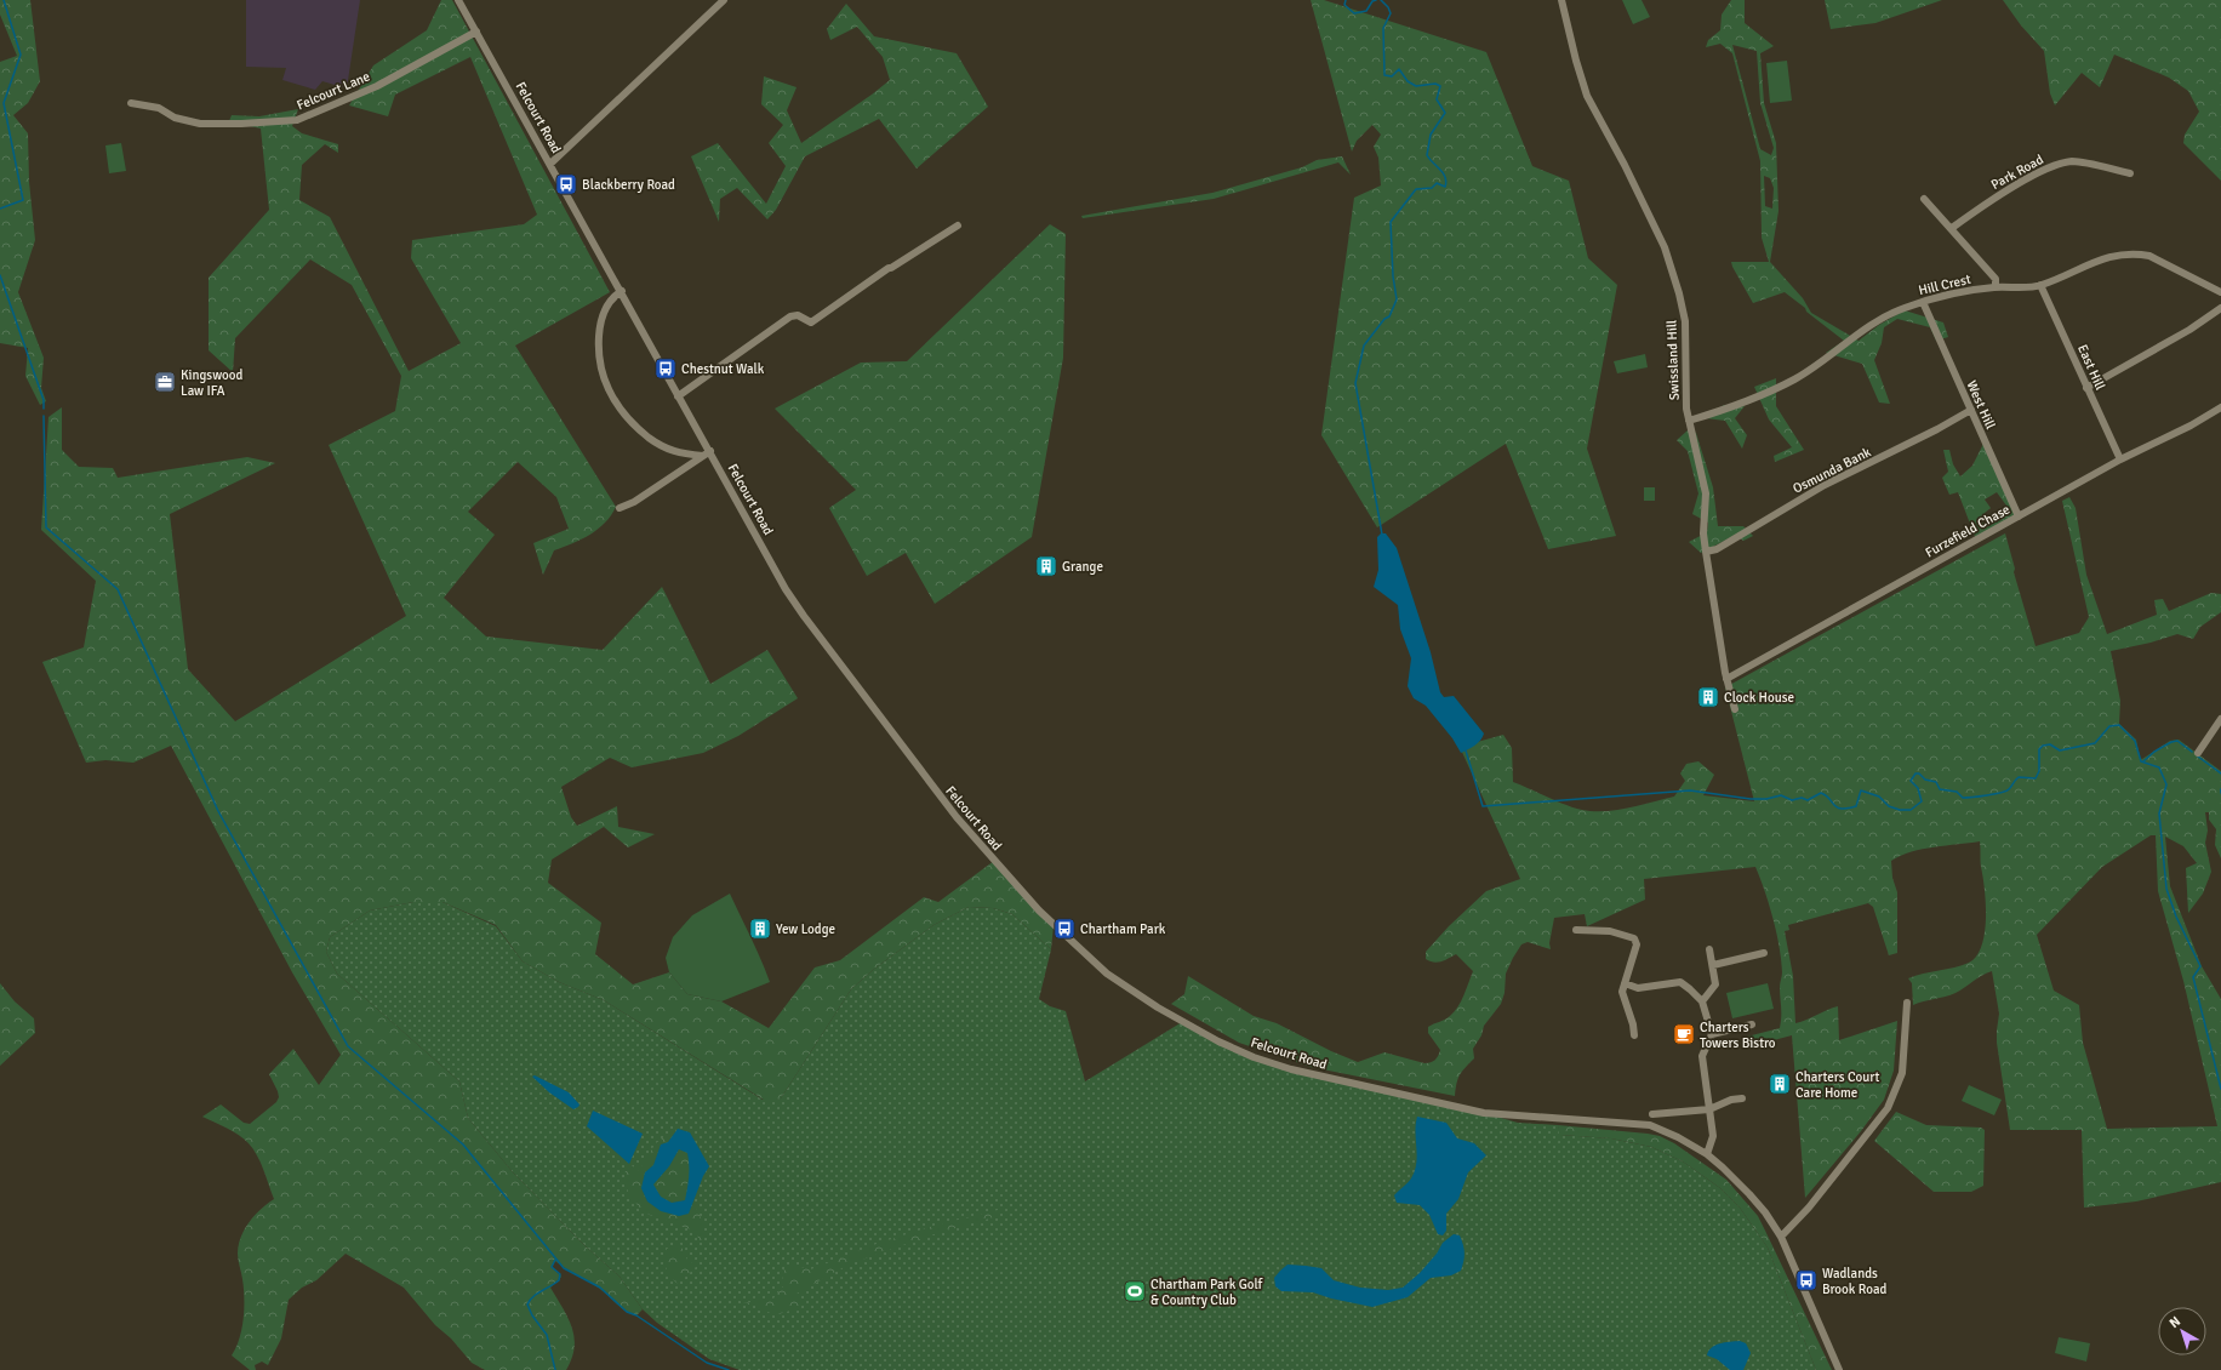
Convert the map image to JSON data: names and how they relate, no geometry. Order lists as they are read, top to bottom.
{
  "streets": {
    "street": [
      "Felcourt Lane",
      "Felcourt Road",
      "Park Road",
      "Hill Crest",
      "Swissland Hill",
      "East Hill",
      "West Hill",
      "Osmunda Bank",
      "Furzefield Chase"
    ]
  },
  "crossings": [
    ["Felcourt Lane", "Felcourt Road"],
    ["Hill Crest", "Swissland Hill"],
    ["Hill Crest", "East Hill"],
    ["Hill Crest", "West Hill"],
    ["Swissland Hill", "Osmunda Bank"],
    ["Swissland Hill", "Furzefield Chase"],
    ["East Hill", "Furzefield Chase"],
    ["West Hill", "Osmunda Bank"],
    ["West Hill", "Furzefield Chase"]
  ],
  "places": {
    "bus stop": [
      "Blackberry Road",
      "Chestnut Walk",
      "Chartham Park",
      "Wadlands Brook Road"
    ],
    "office": ["Kingswood Law IFA"],
    "building": [
      "Grange",
      "Clock House",
      "Yew Lodge",
      "Charters Court Care Home"
    ],
    "cafe": ["Charters Towers Bistro"],
    "sports": ["Chartham Park Golf & Country Club"]
  },
  "north": "top left"
}
